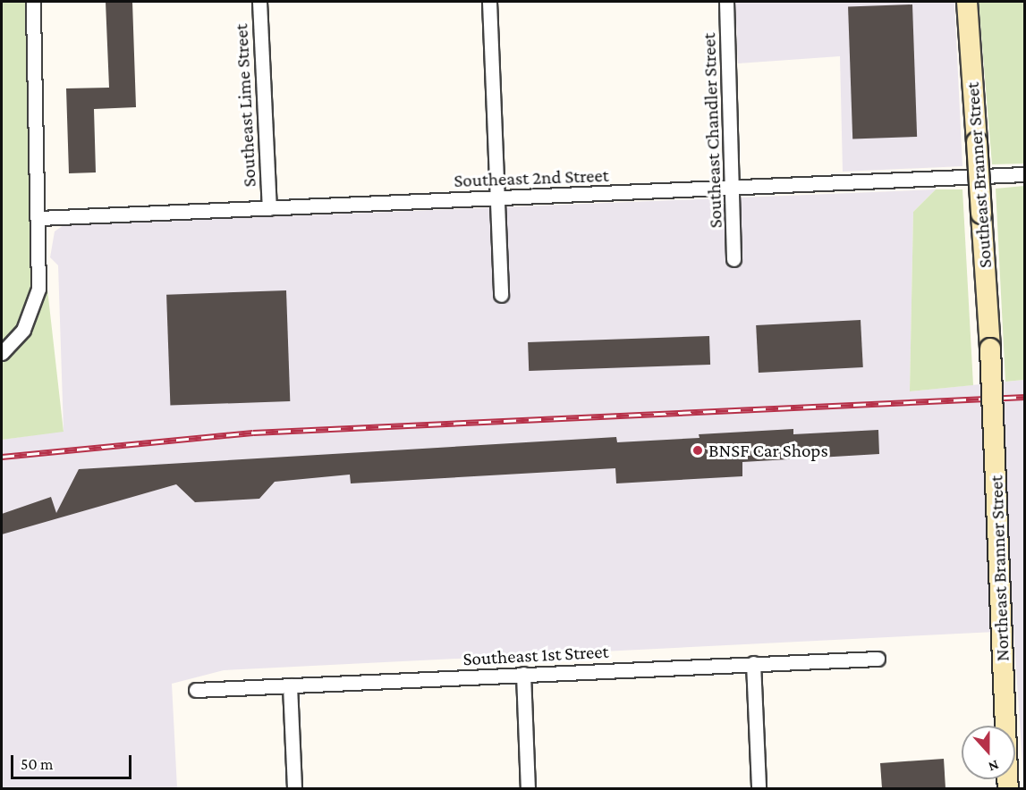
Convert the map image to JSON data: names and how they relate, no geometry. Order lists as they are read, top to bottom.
{
  "streets": {
    "main road": ["Southeast Branner Street", "Northeast Branner Street"],
    "street": [
      "Southeast Lime Street",
      "Southeast Chandler Street",
      "Southeast 2nd Street",
      "Southeast 1st Street"
    ]
  },
  "crossings": [
    ["Southeast Lime Street", "Southeast 2nd Street"],
    ["Southeast Chandler Street", "Southeast 2nd Street"],
    ["Southeast Branner Street", "Northeast Branner Street"]
  ],
  "places": ["BNSF Car Shops"],
  "scale_bar": "50 m",
  "north": "bottom"
}
